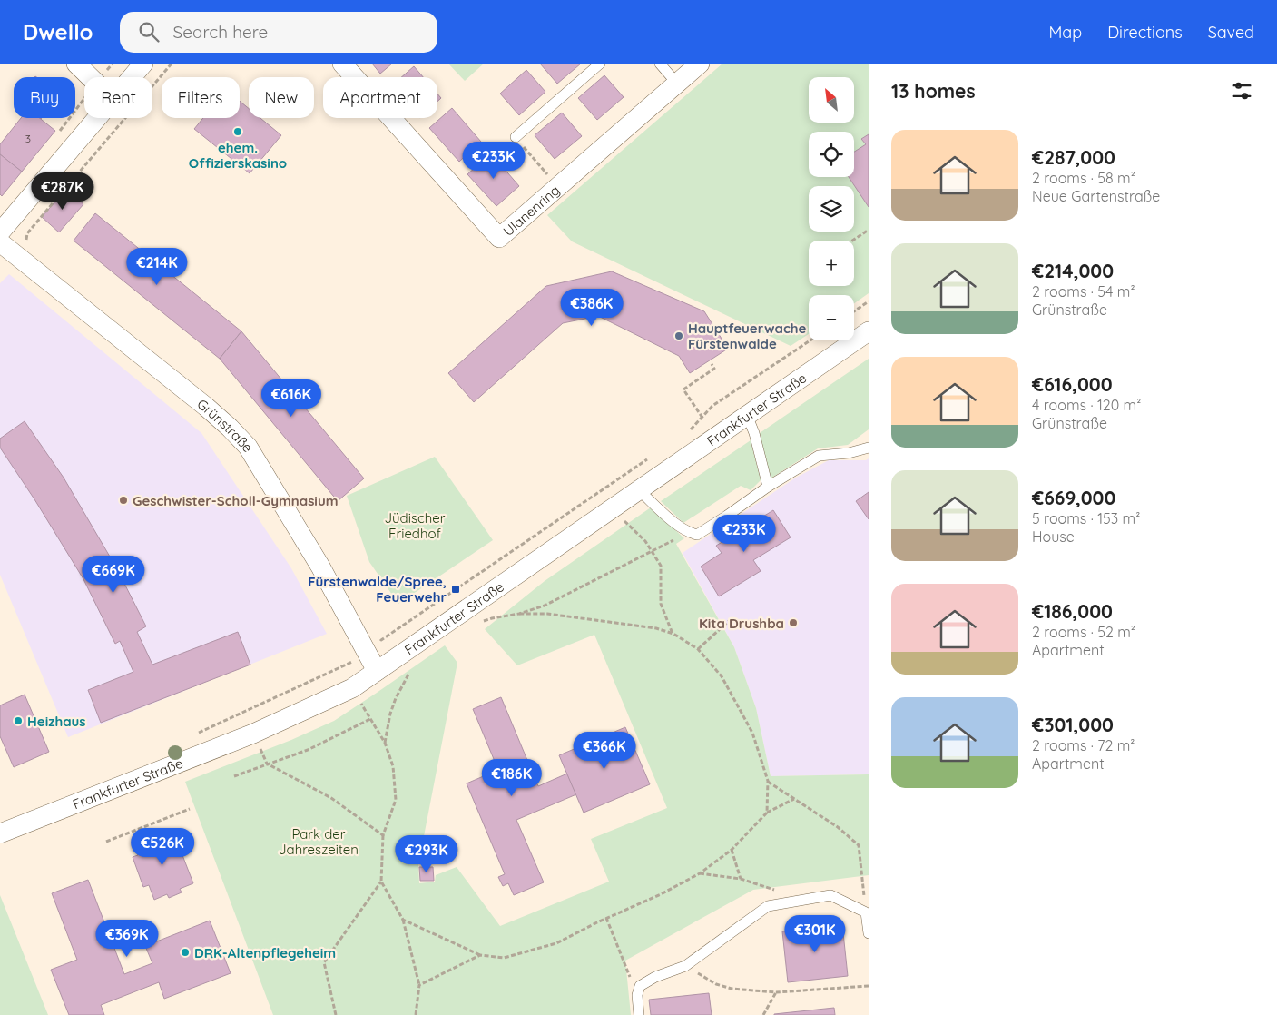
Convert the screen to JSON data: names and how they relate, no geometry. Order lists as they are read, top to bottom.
{
  "streets": {
    "street": ["Ulanenring", "Frankfurter Straße", "Grünstraße"]
  },
  "crossings": [
    ["Frankfurter Straße", "Grünstraße"]
  ],
  "parks": ["Jüdischer Friedhof", "Park der Jahreszeiten"],
  "places": {
    "other": [
      "ehem. Offizierskasino",
      "Hauptfeuerwache Fürstenwalde",
      "Geschwister-Scholl-Gymnasium",
      "Kita Drushba",
      "Heizhaus",
      "DRK-Altenpflegeheim"
    ],
    "transit": ["Fürstenwalde/Spree, Feuerwehr"]
  },
  "house_numbers": ["3"],
  "north": "top left",
  "page": {
    "header": "Dwello",
    "search": "Search here",
    "nav": ["Map", "Directions", "Saved"],
    "heading": "13 homes",
    "map_buttons": ["+", "−"],
    "chip": [
      "Buy",
      "Rent",
      "Filters",
      "New",
      "Apartment"
    ],
    "list": [
      {
        "name": "€287,000",
        "note": "2 rooms · 58 m² · Neue Gartenstraße"
      },
      {
        "name": "€214,000",
        "note": "2 rooms · 54 m² · Grünstraße"
      },
      {
        "name": "€616,000",
        "note": "4 rooms · 120 m² · Grünstraße"
      },
      {
        "name": "€669,000",
        "note": "5 rooms · 153 m² · House"
      },
      {
        "name": "€186,000",
        "note": "2 rooms · 52 m² · Apartment"
      },
      {
        "name": "€301,000",
        "note": "2 rooms · 72 m² · Apartment"
      }
    ],
    "price": [
      "€233K",
      "€287K",
      "€214K",
      "€386K",
      "€616K",
      "€233K",
      "€669K",
      "€366K",
      "€186K",
      "€526K",
      "€293K",
      "€301K",
      "€369K"
    ]
  }
}
